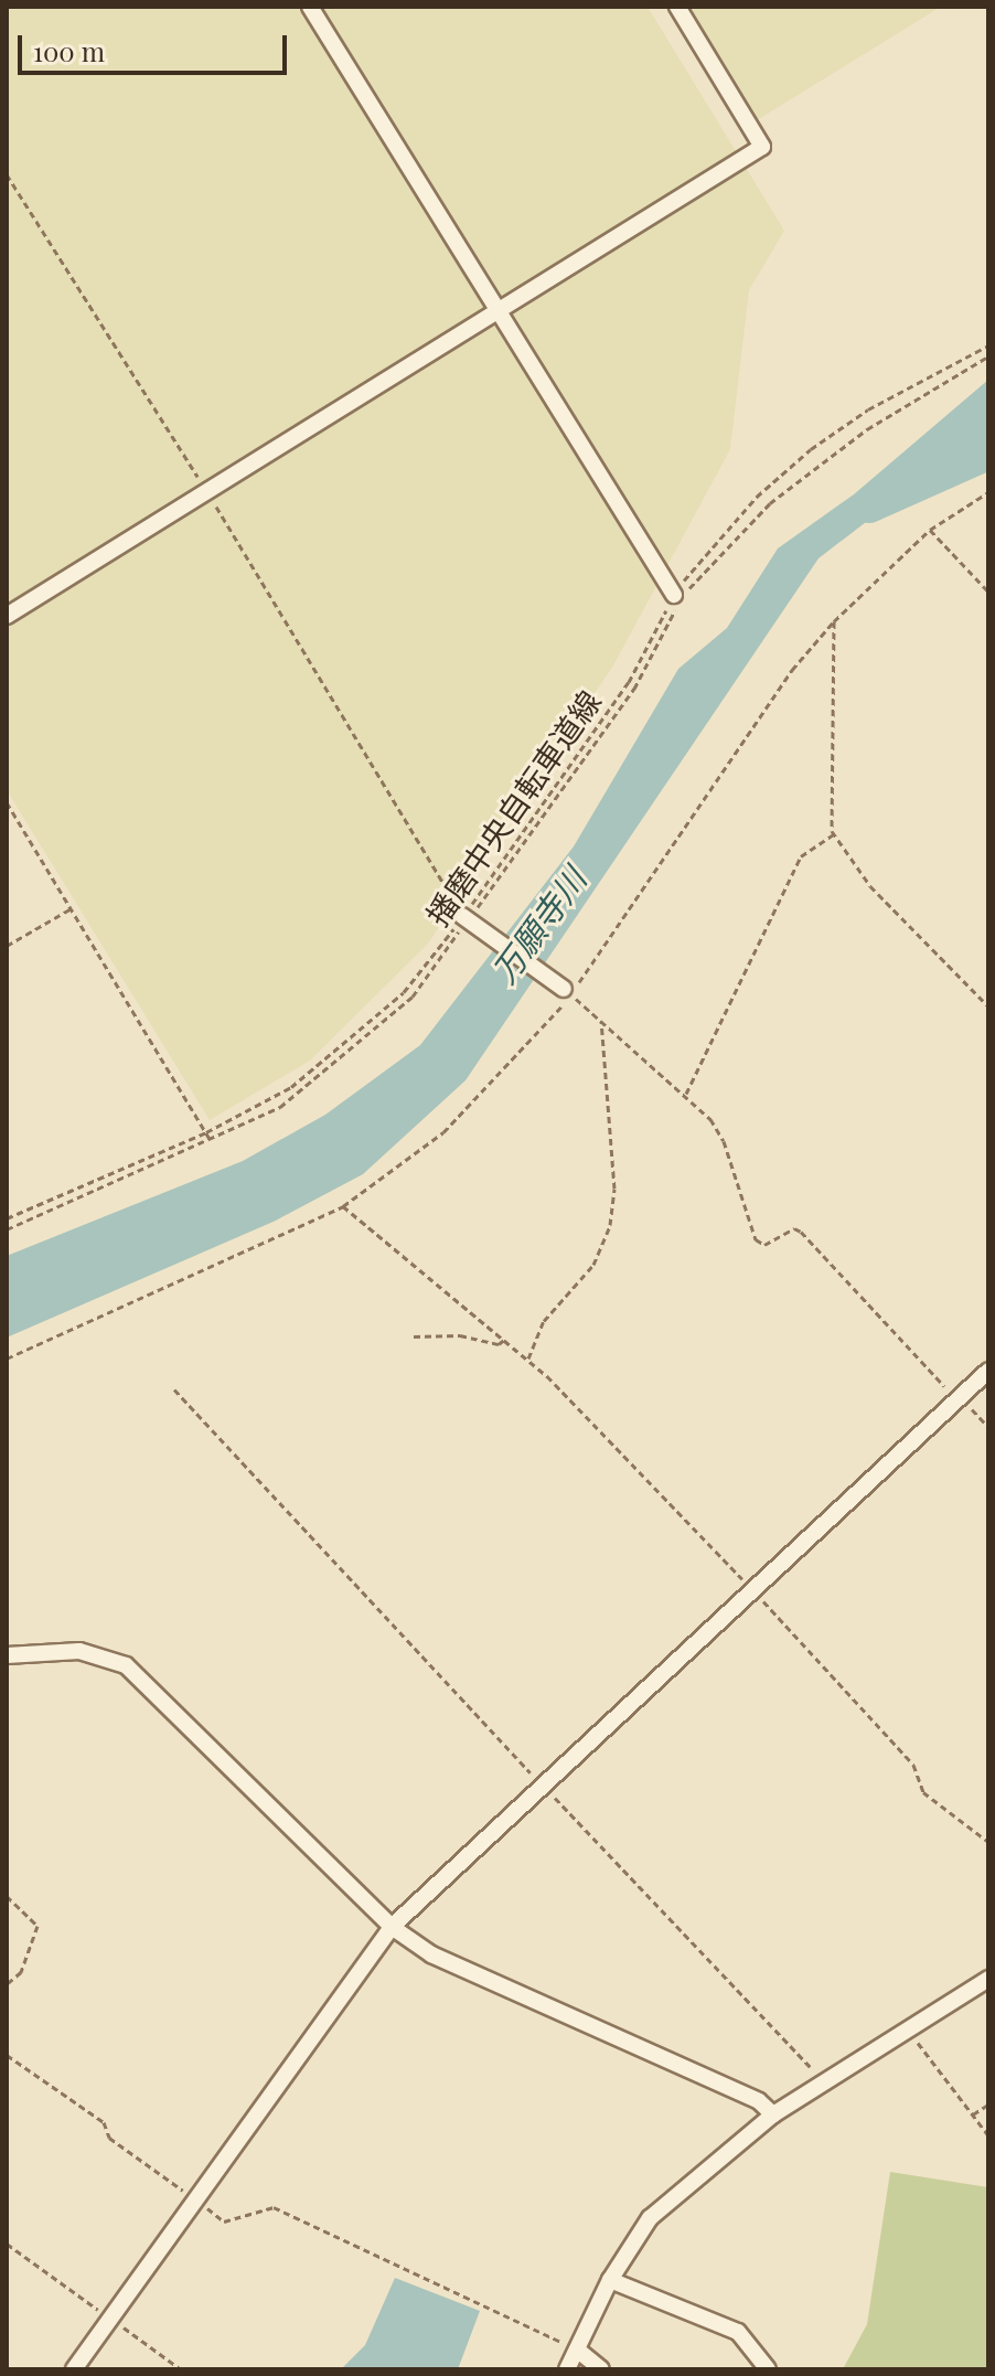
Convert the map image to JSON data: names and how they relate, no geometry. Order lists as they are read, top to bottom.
{
  "streets": {
    "path": ["播磨中央自転車道線"]
  },
  "water": ["万願寺川"],
  "scale_bar": "100 m"
}
